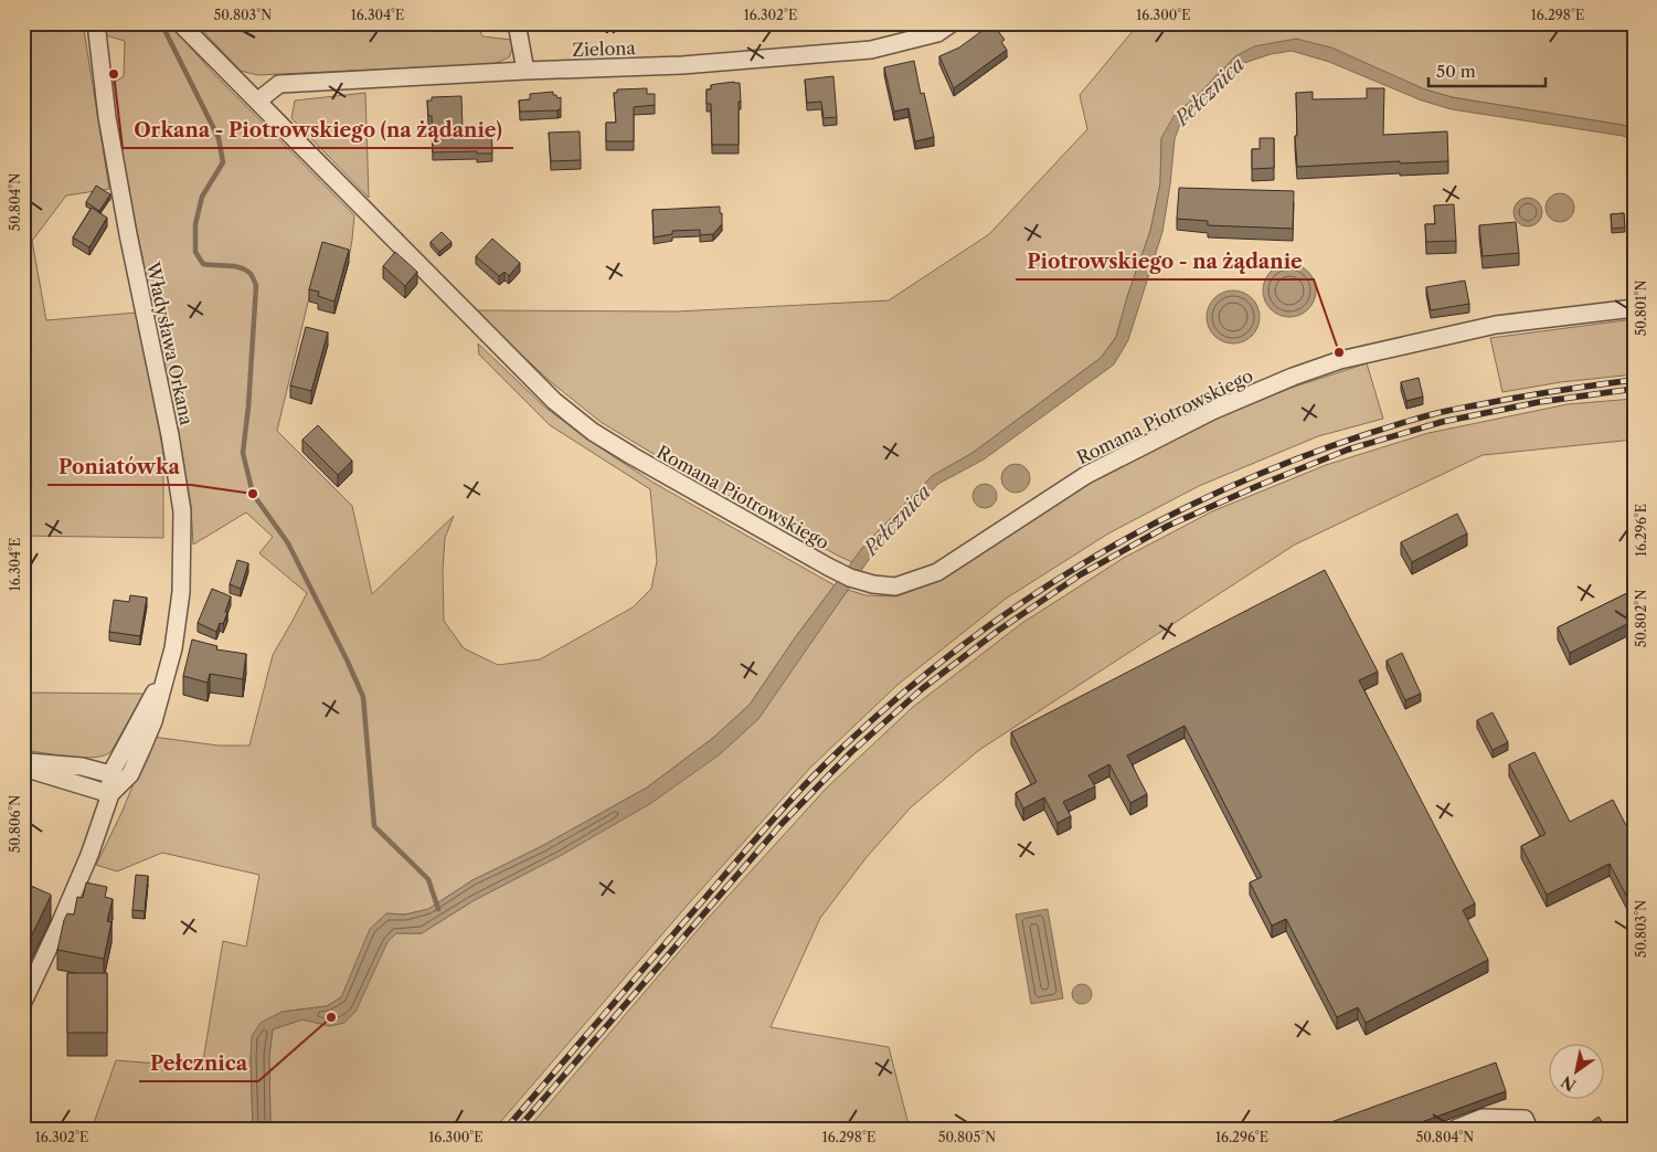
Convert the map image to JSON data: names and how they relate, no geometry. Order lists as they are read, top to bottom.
{
  "streets": {
    "street": ["Zielona", "Władysława Orkana", "Romana Piotrowskiego"]
  },
  "crossings": [
    ["Zielona", "Romana Piotrowskiego"]
  ],
  "water": ["Pełcznica"],
  "places": [
    "Orkana - Piotrowskiego (na żądanie)",
    "Piotrowskiego - na żądanie",
    "Poniatówka",
    "Pełcznica"
  ],
  "scale_bar": "50 m",
  "north": "bottom left",
  "coordinates": [
    "50.803°N",
    "16.304°E",
    "16.302°E",
    "16.300°E",
    "16.298°E",
    "50.804°N",
    "50.801°N",
    "16.296°E",
    "50.802°N",
    "50.806°N",
    "50.805°N"
  ]
}
